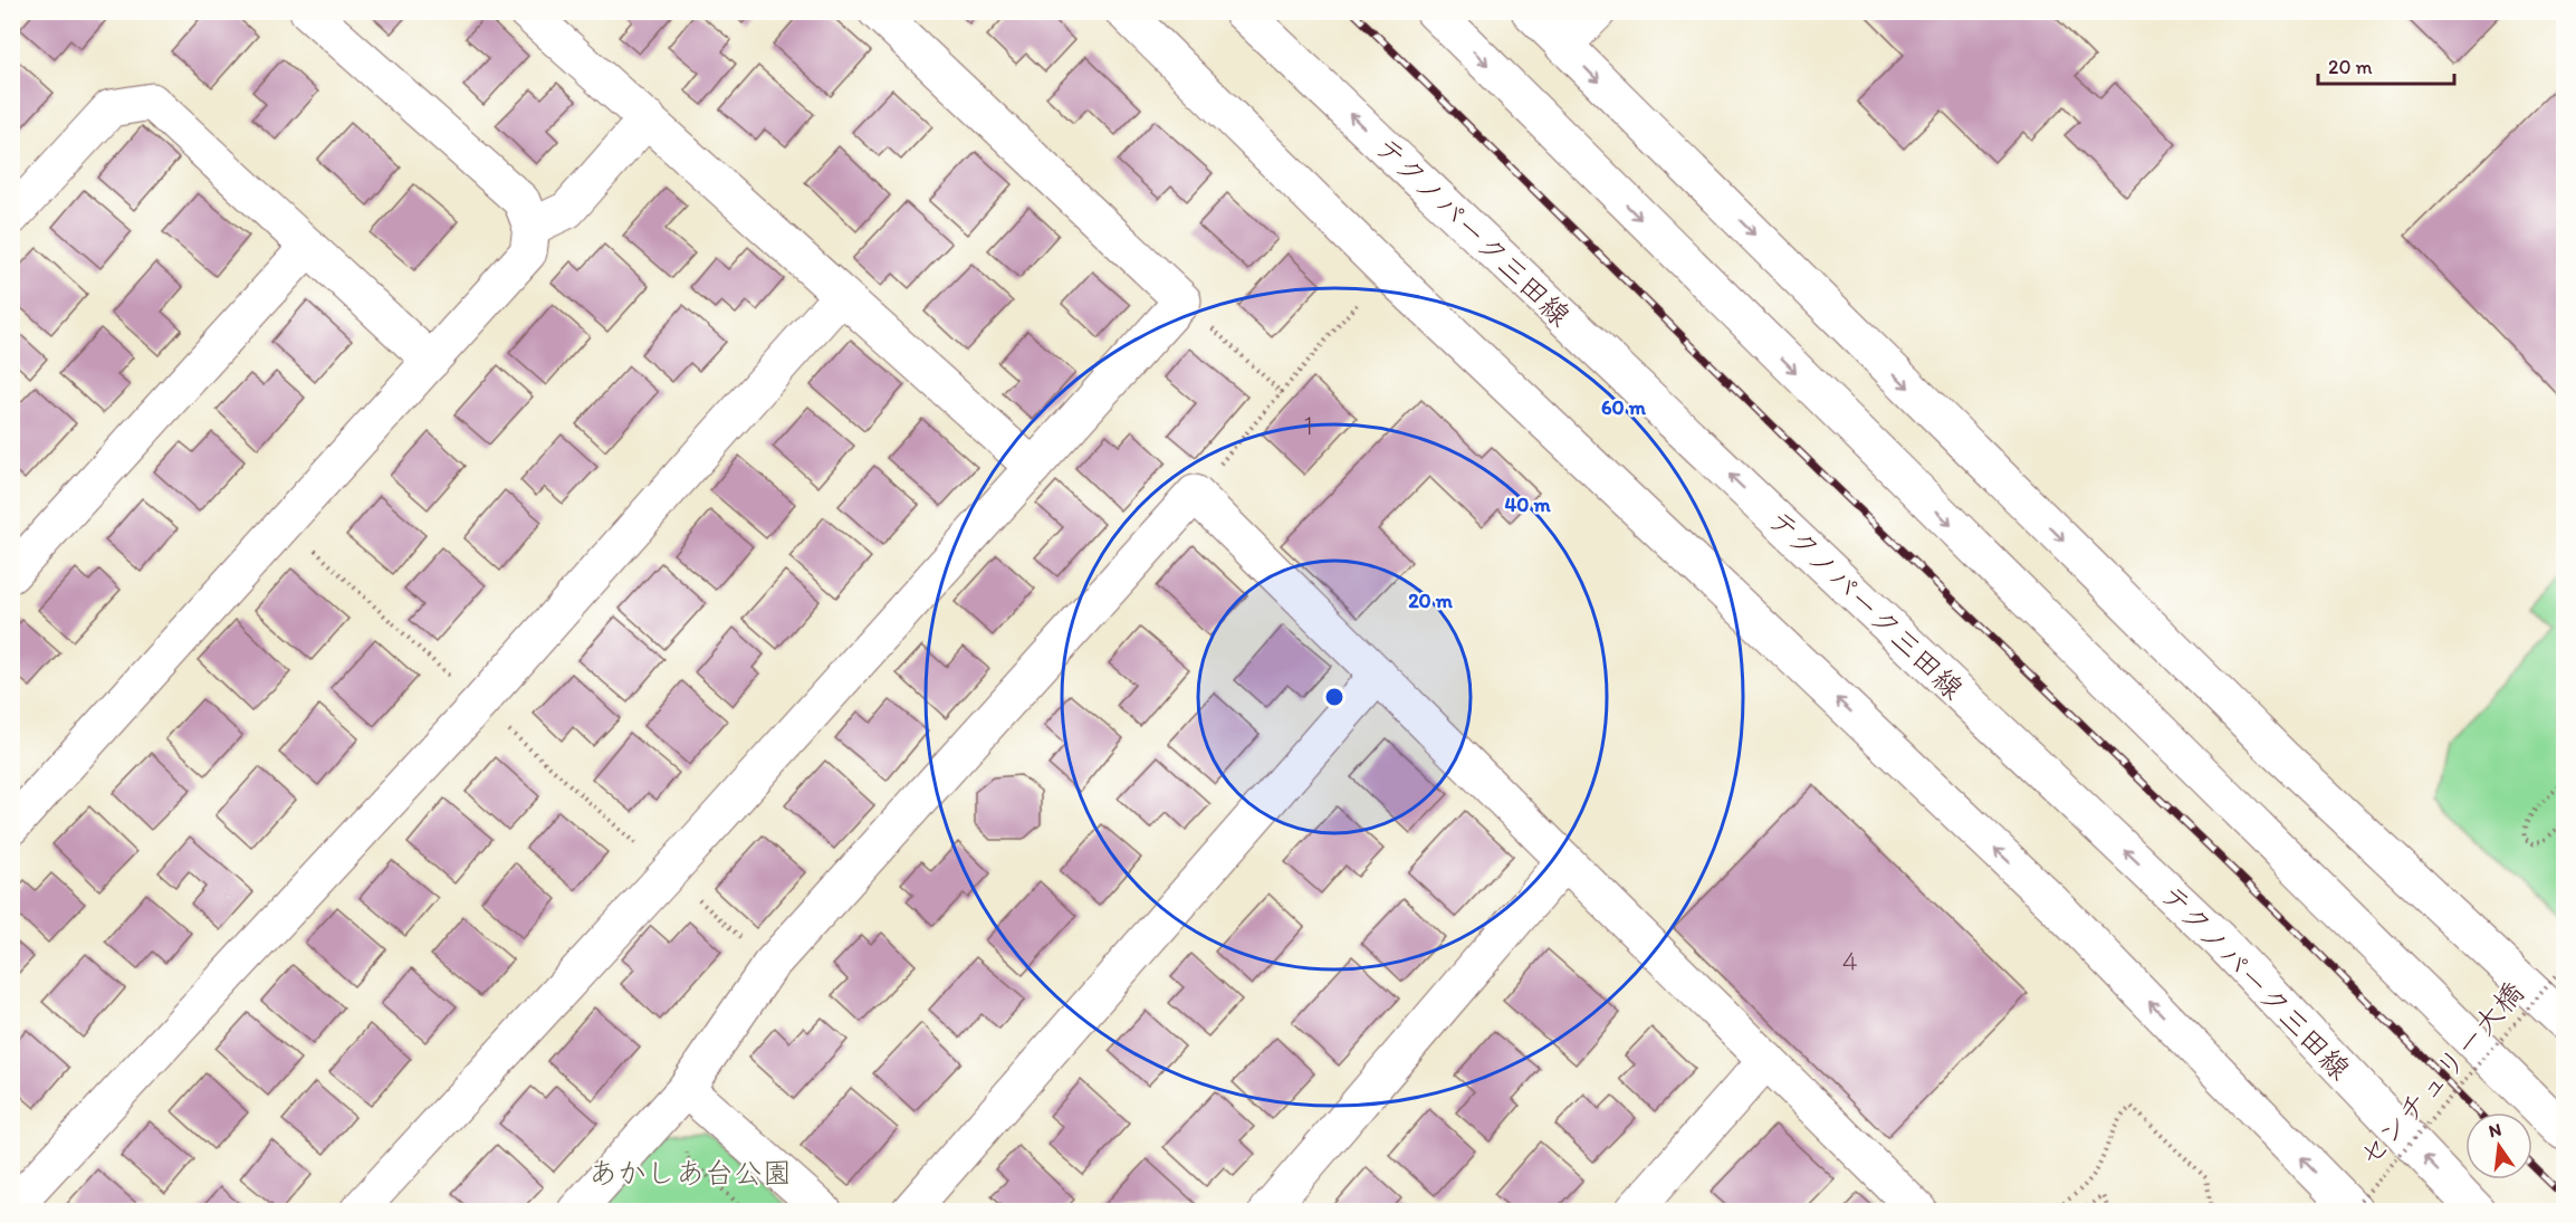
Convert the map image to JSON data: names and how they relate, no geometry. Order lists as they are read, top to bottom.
{
  "streets": {
    "street": ["テクノパーク三田線"],
    "path": ["センチュリー大橋"]
  },
  "parks": ["あかしあ台公園"],
  "house_numbers": ["１", "４"],
  "scale_bar": "20 m",
  "north": "top",
  "rings": ["60 m", "40 m", "20 m"]
}
